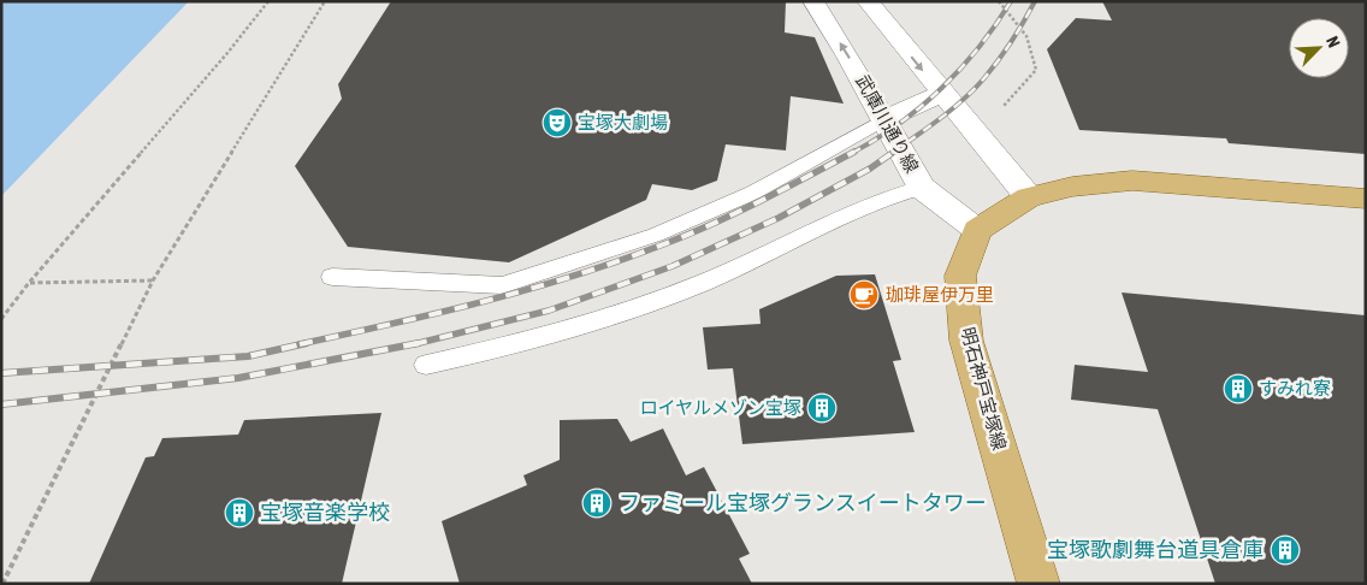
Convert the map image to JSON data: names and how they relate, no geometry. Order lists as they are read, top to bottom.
{
  "streets": {
    "main road": ["明石神戸宝塚線"],
    "street": ["武庫川通り線"]
  },
  "crossings": [
    ["武庫川通り線", "明石神戸宝塚線"]
  ],
  "places": {
    "theatre": ["宝塚大劇場"],
    "cafe": ["珈琲屋伊万里"],
    "building": [
      "すみれ寮",
      "ロイヤルメゾン宝塚",
      "ファミール宝塚グランスイートタワー",
      "宝塚音楽学校",
      "宝塚歌劇舞台道具倉庫"
    ]
  },
  "north": "top right"
}
